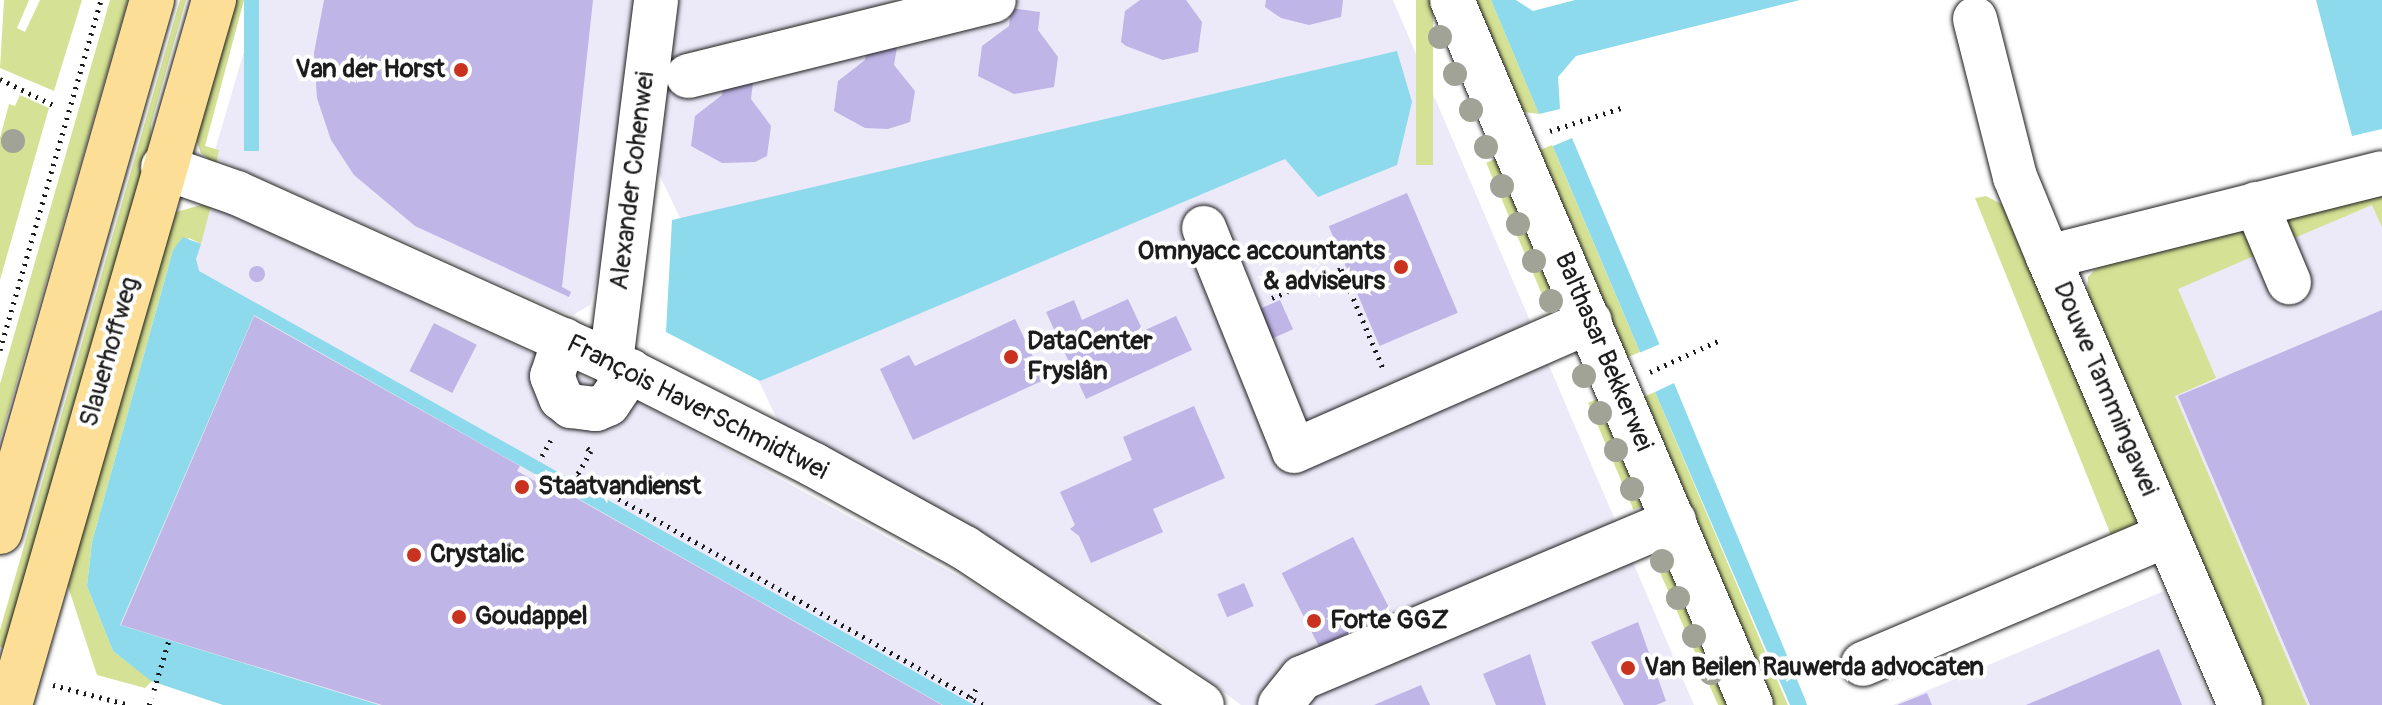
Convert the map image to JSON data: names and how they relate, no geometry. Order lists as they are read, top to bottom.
{
  "streets": {
    "main road": ["Slauerhoffweg"],
    "street": [
      "Alexander Cohenwei",
      "Balthasar Bekkerwei",
      "Douwe Tammingawei",
      "François HaverSchmidtwei"
    ]
  },
  "crossings": [
    ["Alexander Cohenwei", "François HaverSchmidtwei"],
    ["Slauerhoffweg", "François HaverSchmidtwei"]
  ],
  "places": [
    "Van der Horst",
    "Omnyacc accountants & adviseurs",
    "DataCenter Fryslân",
    "Staatvandienst",
    "Crystalic",
    "Goudappel",
    "Forte GGZ",
    "Van Beilen Rauwerda advocaten"
  ]
}
